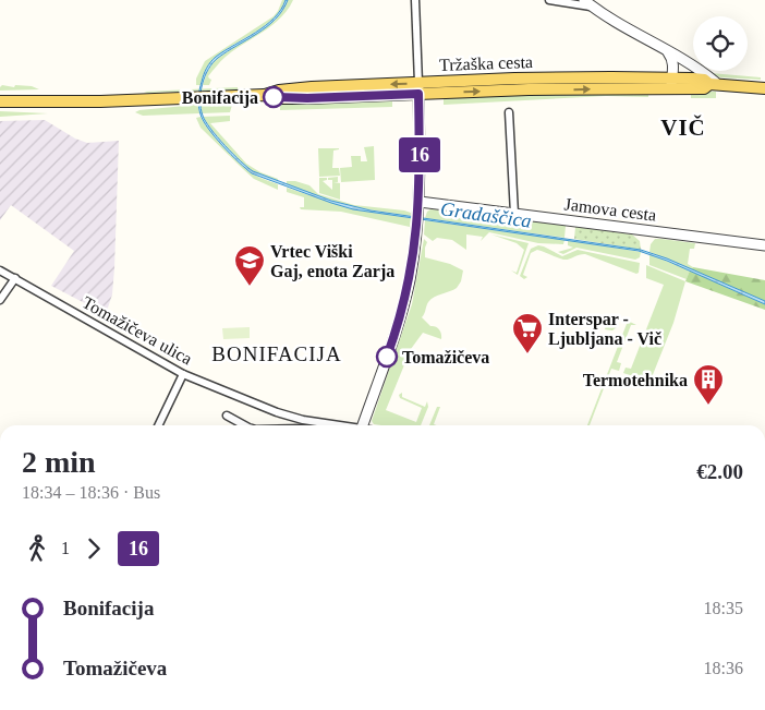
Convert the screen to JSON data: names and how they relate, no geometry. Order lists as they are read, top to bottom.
{
  "streets": {
    "main road": ["Tržaška cesta"],
    "street": ["Jamova cesta", "Tomažičeva ulica"]
  },
  "districts": ["VIČ", "BONIFACIJA"],
  "water": ["Gradaščica"],
  "places": {
    "other": ["Bonifacija", "Tomažičeva"],
    "school or university": ["Vrtec Viški Gaj, enota Zarja"],
    "supermarket": ["Interspar - Ljubljana - Vič"],
    "building": ["Termotehnika"]
  },
  "lines": ["bus line 16"],
  "page": {
    "on_map": "16",
    "heading": ["2 min", "18:34 – 18:36 · Bus", "€2.00"],
    "legs": ["1", "16"],
    "list": [
      {
        "name": "Bonifacija",
        "value": "18:35"
      },
      {
        "name": "Tomažičeva",
        "value": "18:36"
      }
    ]
  }
}
